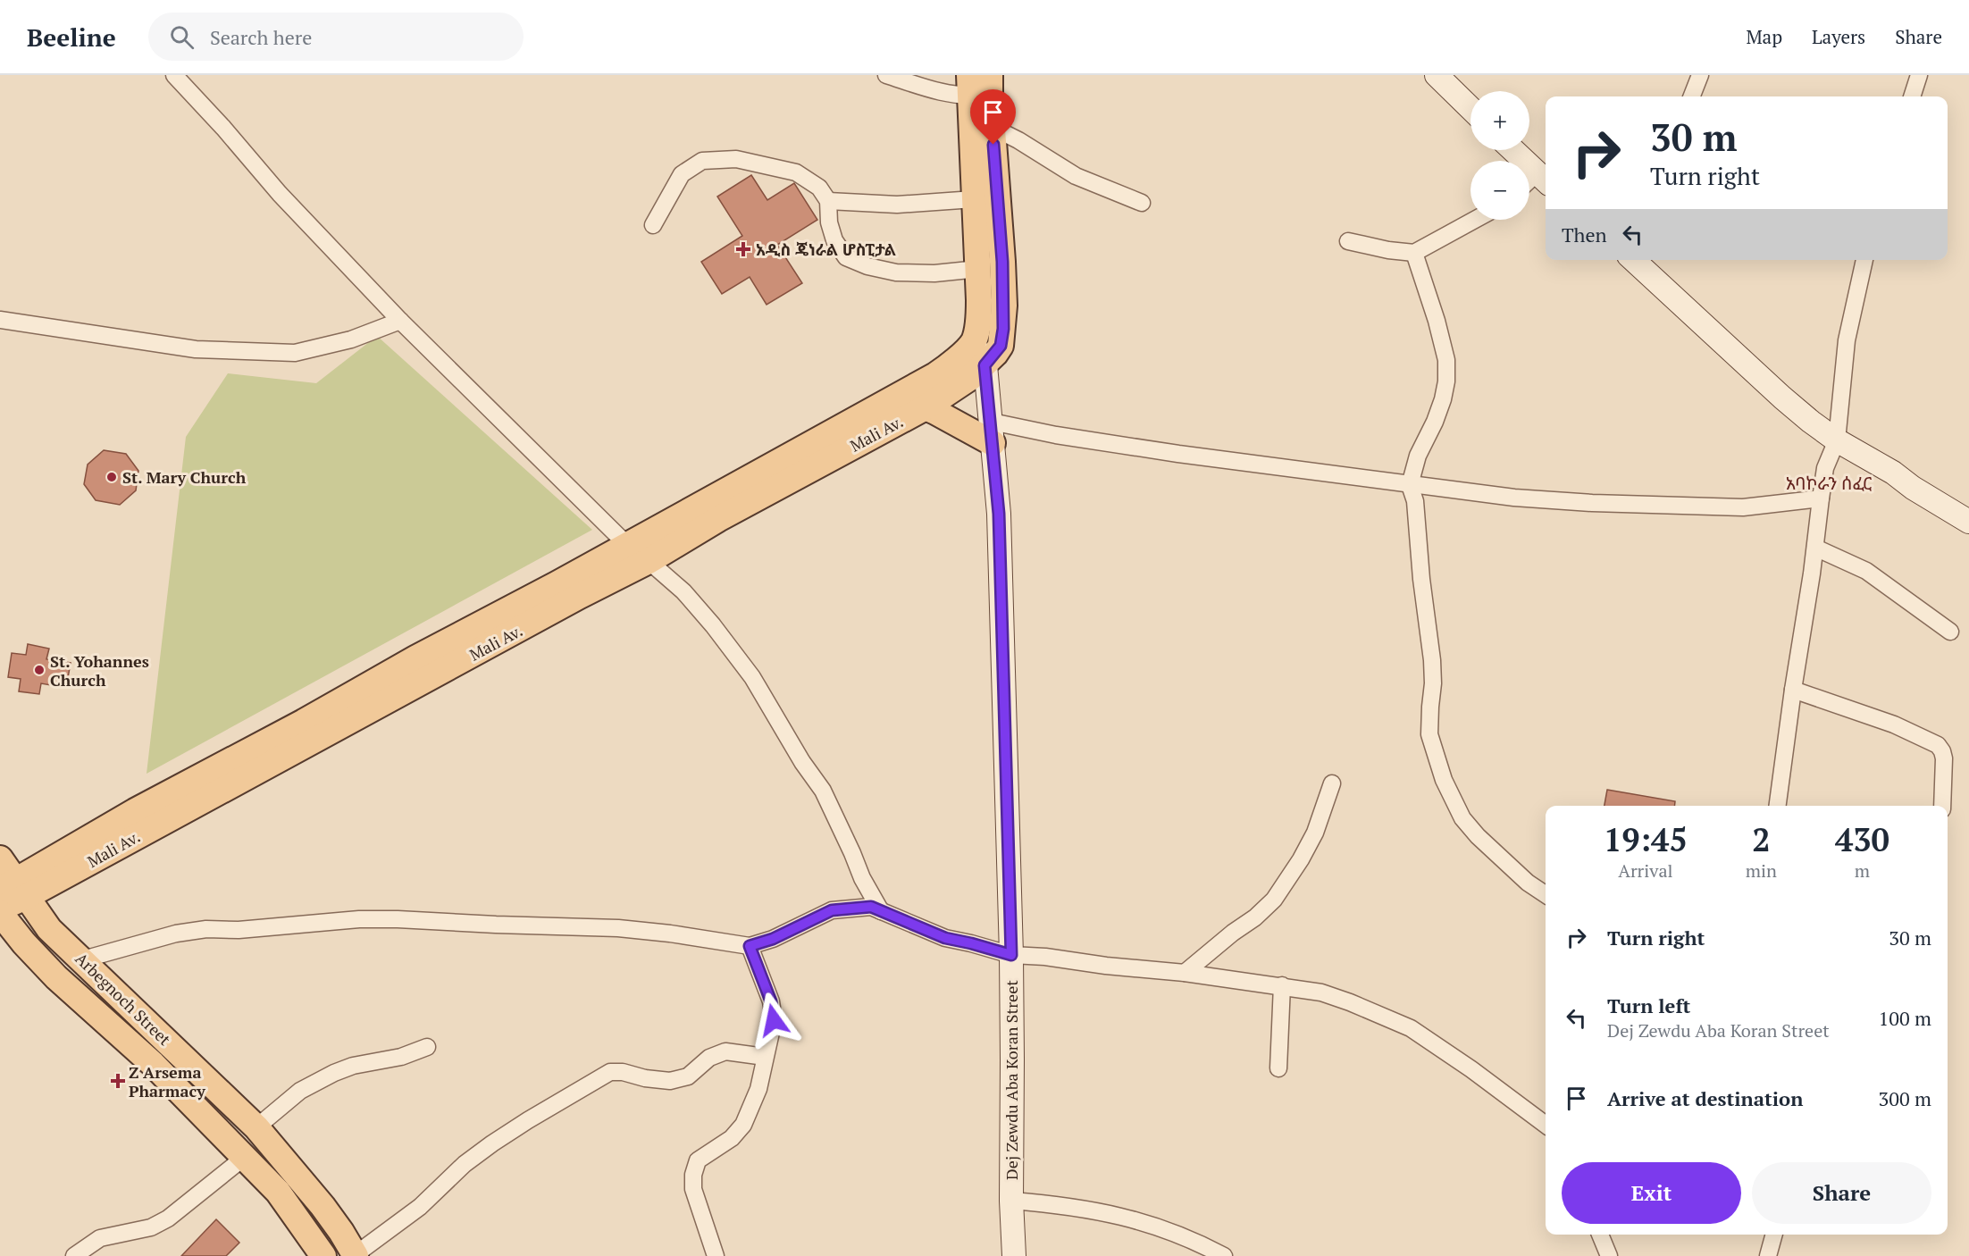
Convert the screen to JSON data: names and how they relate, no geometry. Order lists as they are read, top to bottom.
{
  "streets": {
    "main road": ["Mali Av.", "Arbegnoch Street", "Dej Zewdu Aba Koran Street"]
  },
  "crossings": [
    ["Mali Av.", "Arbegnoch Street"],
    ["Mali Av.", "Dej Zewdu Aba Koran Street"]
  ],
  "districts": ["አባኮራን ሰፈር"],
  "places": {
    "health": ["አዲስ ጄነራል ሆስፒታል", "Z Arsema Pharmacy"],
    "other": ["St. Mary Church", "St. Yohannes Church"]
  },
  "page": {
    "header": "Beeline",
    "search": "Search here",
    "nav": ["Map", "Layers", "Share"],
    "map_buttons": ["+", "−"],
    "turn": ["30 m", "Turn right"],
    "then": "Then",
    "eta": [
      "19:45",
      "Arrival",
      "2",
      "min",
      "430",
      "m"
    ],
    "list": [
      {
        "name": "Turn right",
        "value": "30 m"
      },
      {
        "name": "Turn left",
        "note": "Dej Zewdu Aba Koran Street",
        "value": "100 m"
      },
      {
        "name": "Arrive at destination",
        "value": "300 m"
      }
    ],
    "buttons": ["Exit", "Share"]
  }
}
